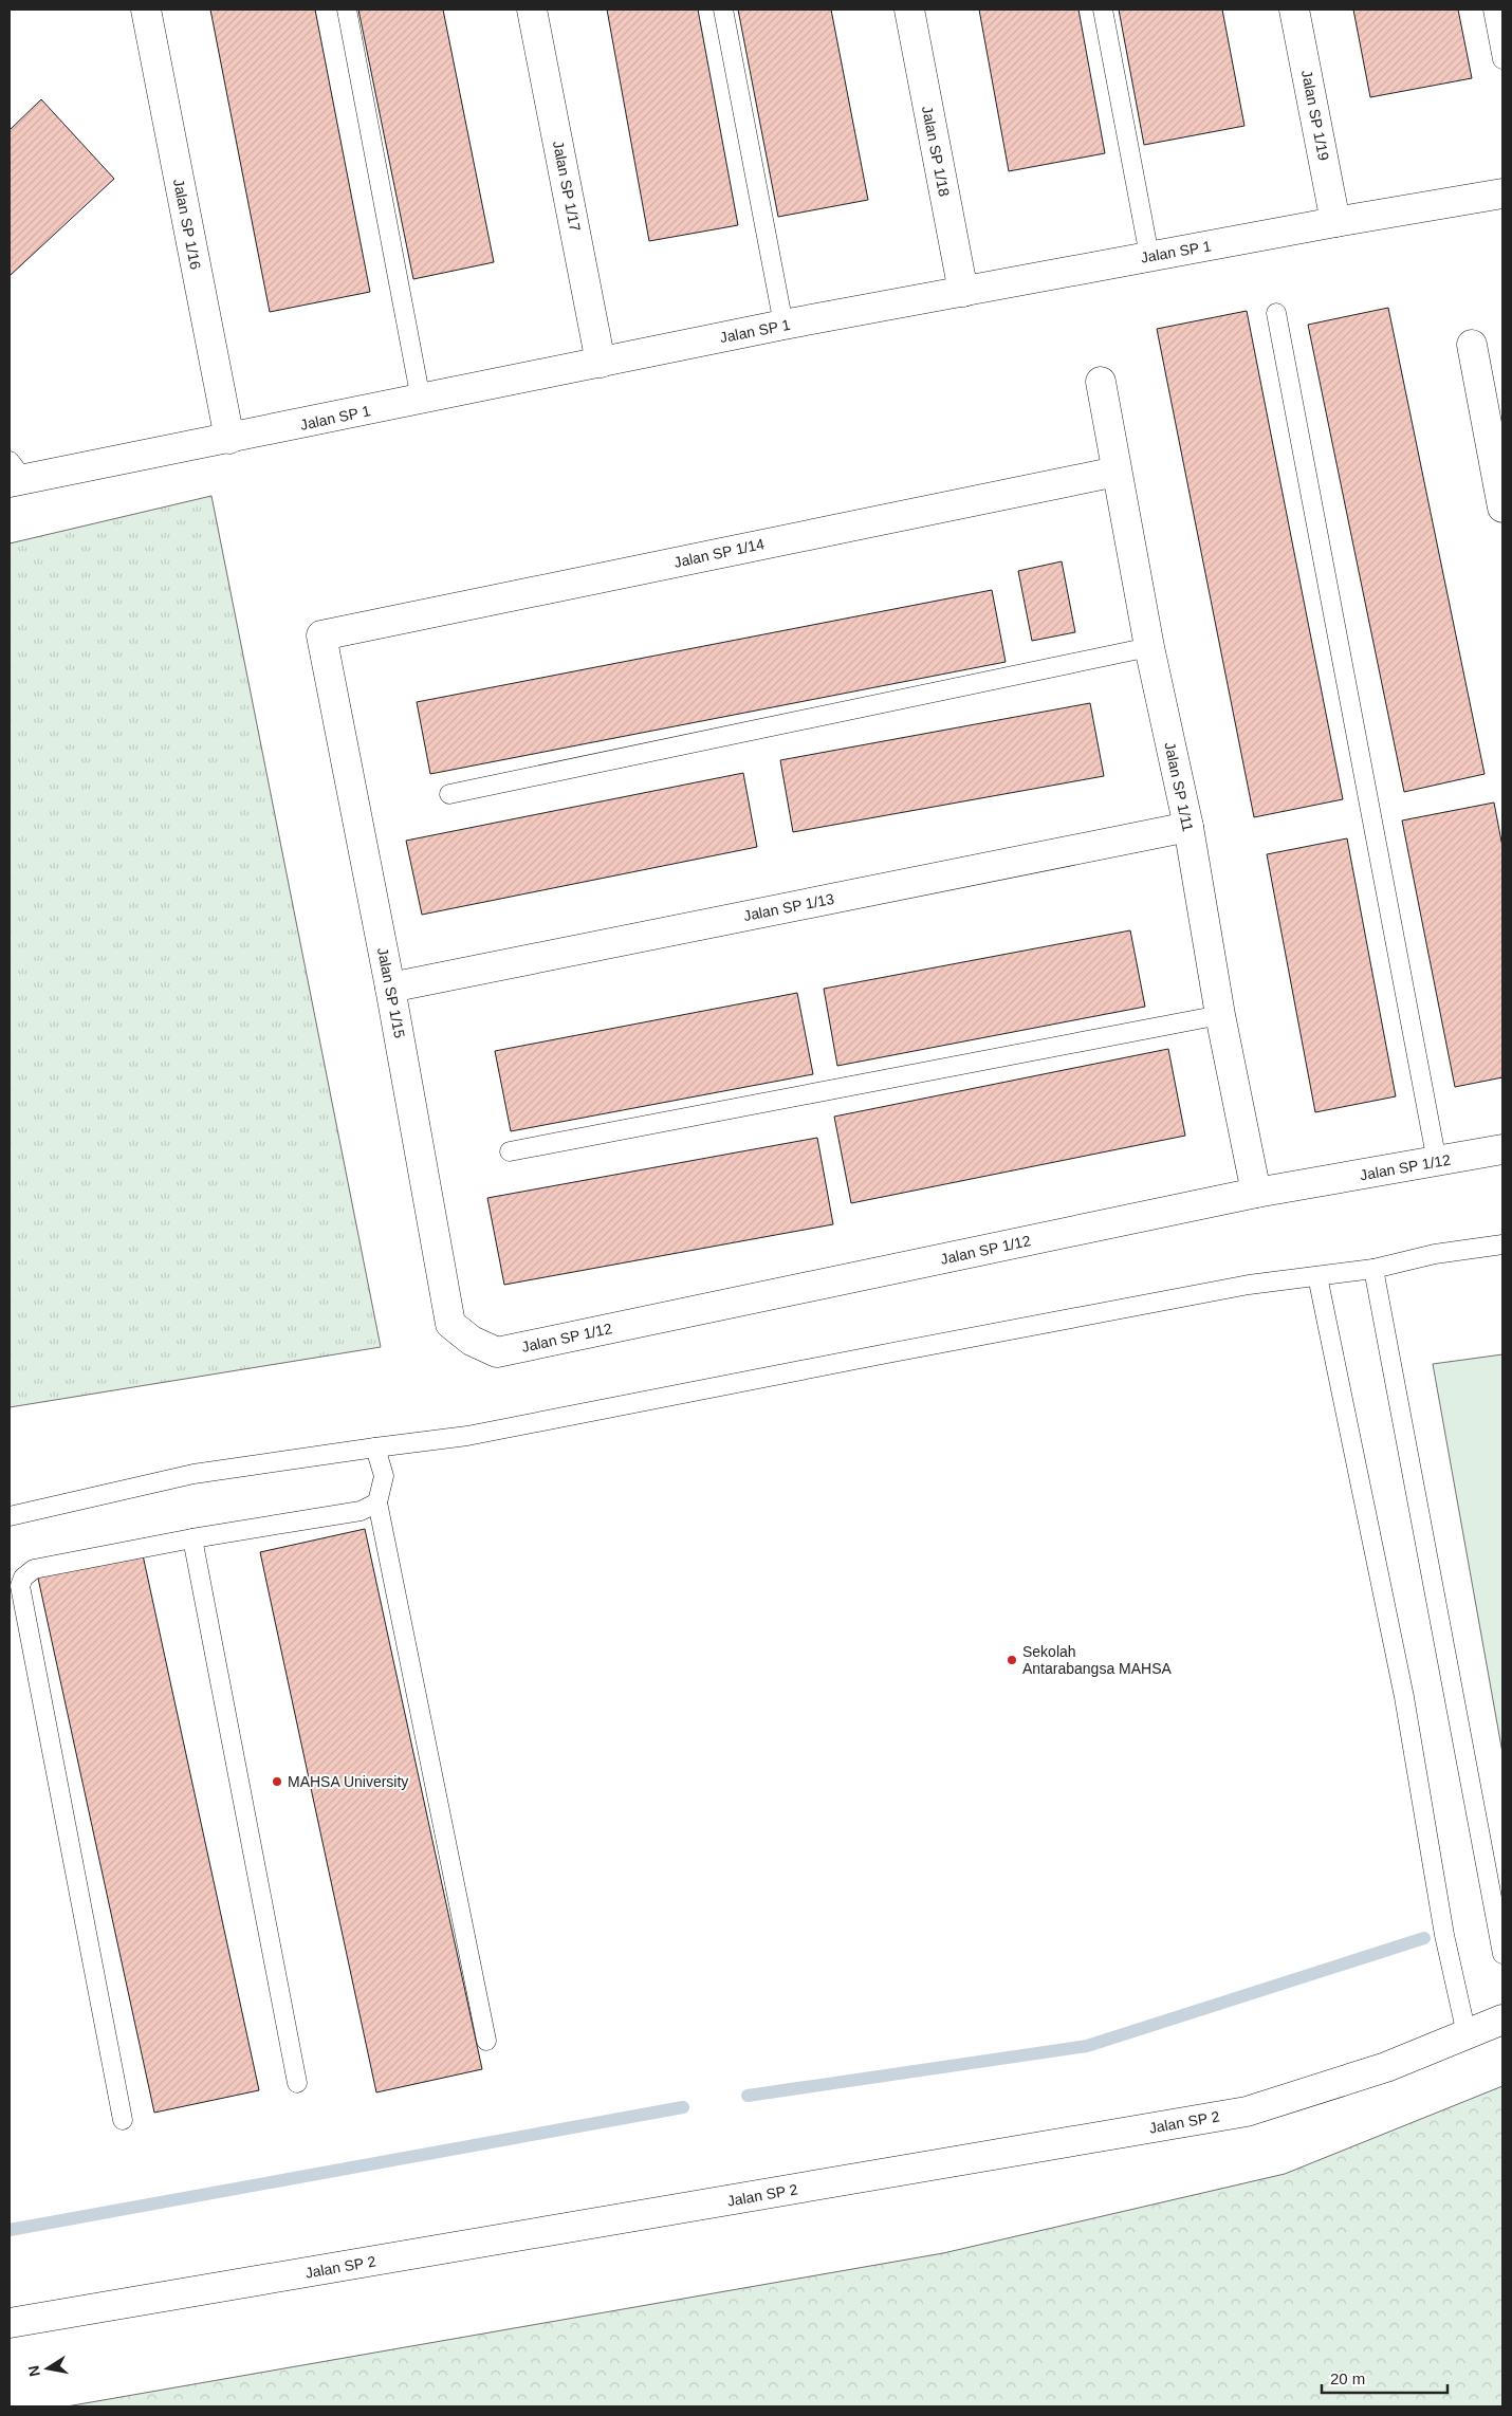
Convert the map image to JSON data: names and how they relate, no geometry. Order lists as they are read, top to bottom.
{
  "streets": {
    "street": [
      "Jalan SP 1/19",
      "Jalan SP 1/18",
      "Jalan SP 1/17",
      "Jalan SP 1/16",
      "Jalan SP 1",
      "Jalan SP 1/14",
      "Jalan SP 1/11",
      "Jalan SP 1/13",
      "Jalan SP 1/15",
      "Jalan SP 1/12",
      "Jalan SP 2"
    ]
  },
  "crossings": [
    ["Jalan SP 1/19", "Jalan SP 1"],
    ["Jalan SP 1/18", "Jalan SP 1"],
    ["Jalan SP 1/17", "Jalan SP 1"],
    ["Jalan SP 1/16", "Jalan SP 1"],
    ["Jalan SP 1/14", "Jalan SP 1/11"],
    ["Jalan SP 1/14", "Jalan SP 1/15"],
    ["Jalan SP 1/11", "Jalan SP 1/13"],
    ["Jalan SP 1/11", "Jalan SP 1/12"],
    ["Jalan SP 1/13", "Jalan SP 1/15"],
    ["Jalan SP 1/15", "Jalan SP 1/12"]
  ],
  "places": ["Sekolah Antarabangsa MAHSA", "MAHSA University"],
  "scale_bar": "20 m",
  "north": "left"
}
